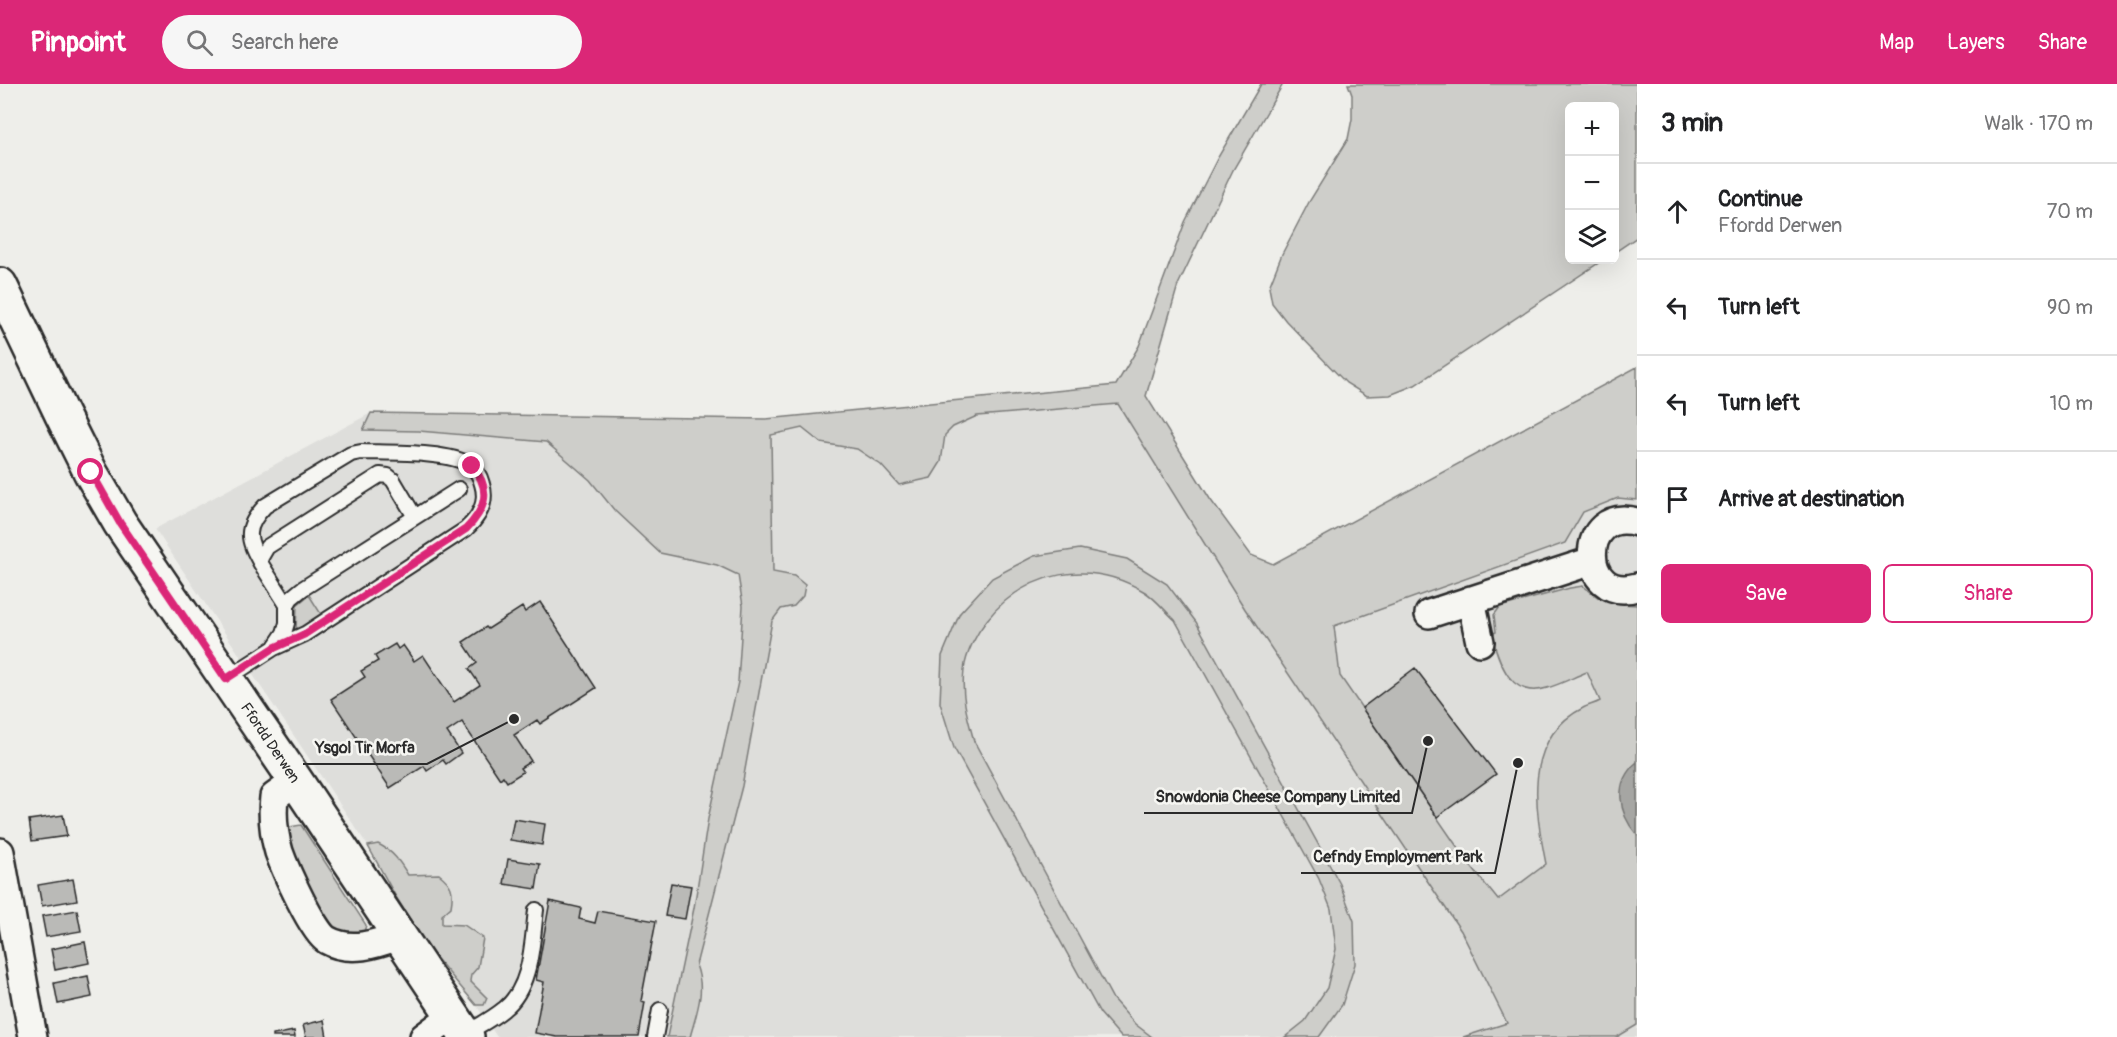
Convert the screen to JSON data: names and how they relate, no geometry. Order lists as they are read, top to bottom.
{
  "streets": {
    "street": ["Ffordd Derwen"]
  },
  "places": ["Ysgol Tir Morfa", "Snowdonia Cheese Company Limited", "Cefndy Employment Park"],
  "page": {
    "header": "Pinpoint",
    "search": "Search here",
    "nav": ["Map", "Layers", "Share"],
    "heading": ["3 min", "Walk · 170 m"],
    "map_buttons": ["+", "−"],
    "list": [
      ["Continue", "Ffordd Derwen", "70 m"],
      ["Turn left", "90 m"],
      ["Turn left", "10 m"],
      "Arrive at destination"
    ],
    "buttons": ["Save", "Share"]
  }
}
